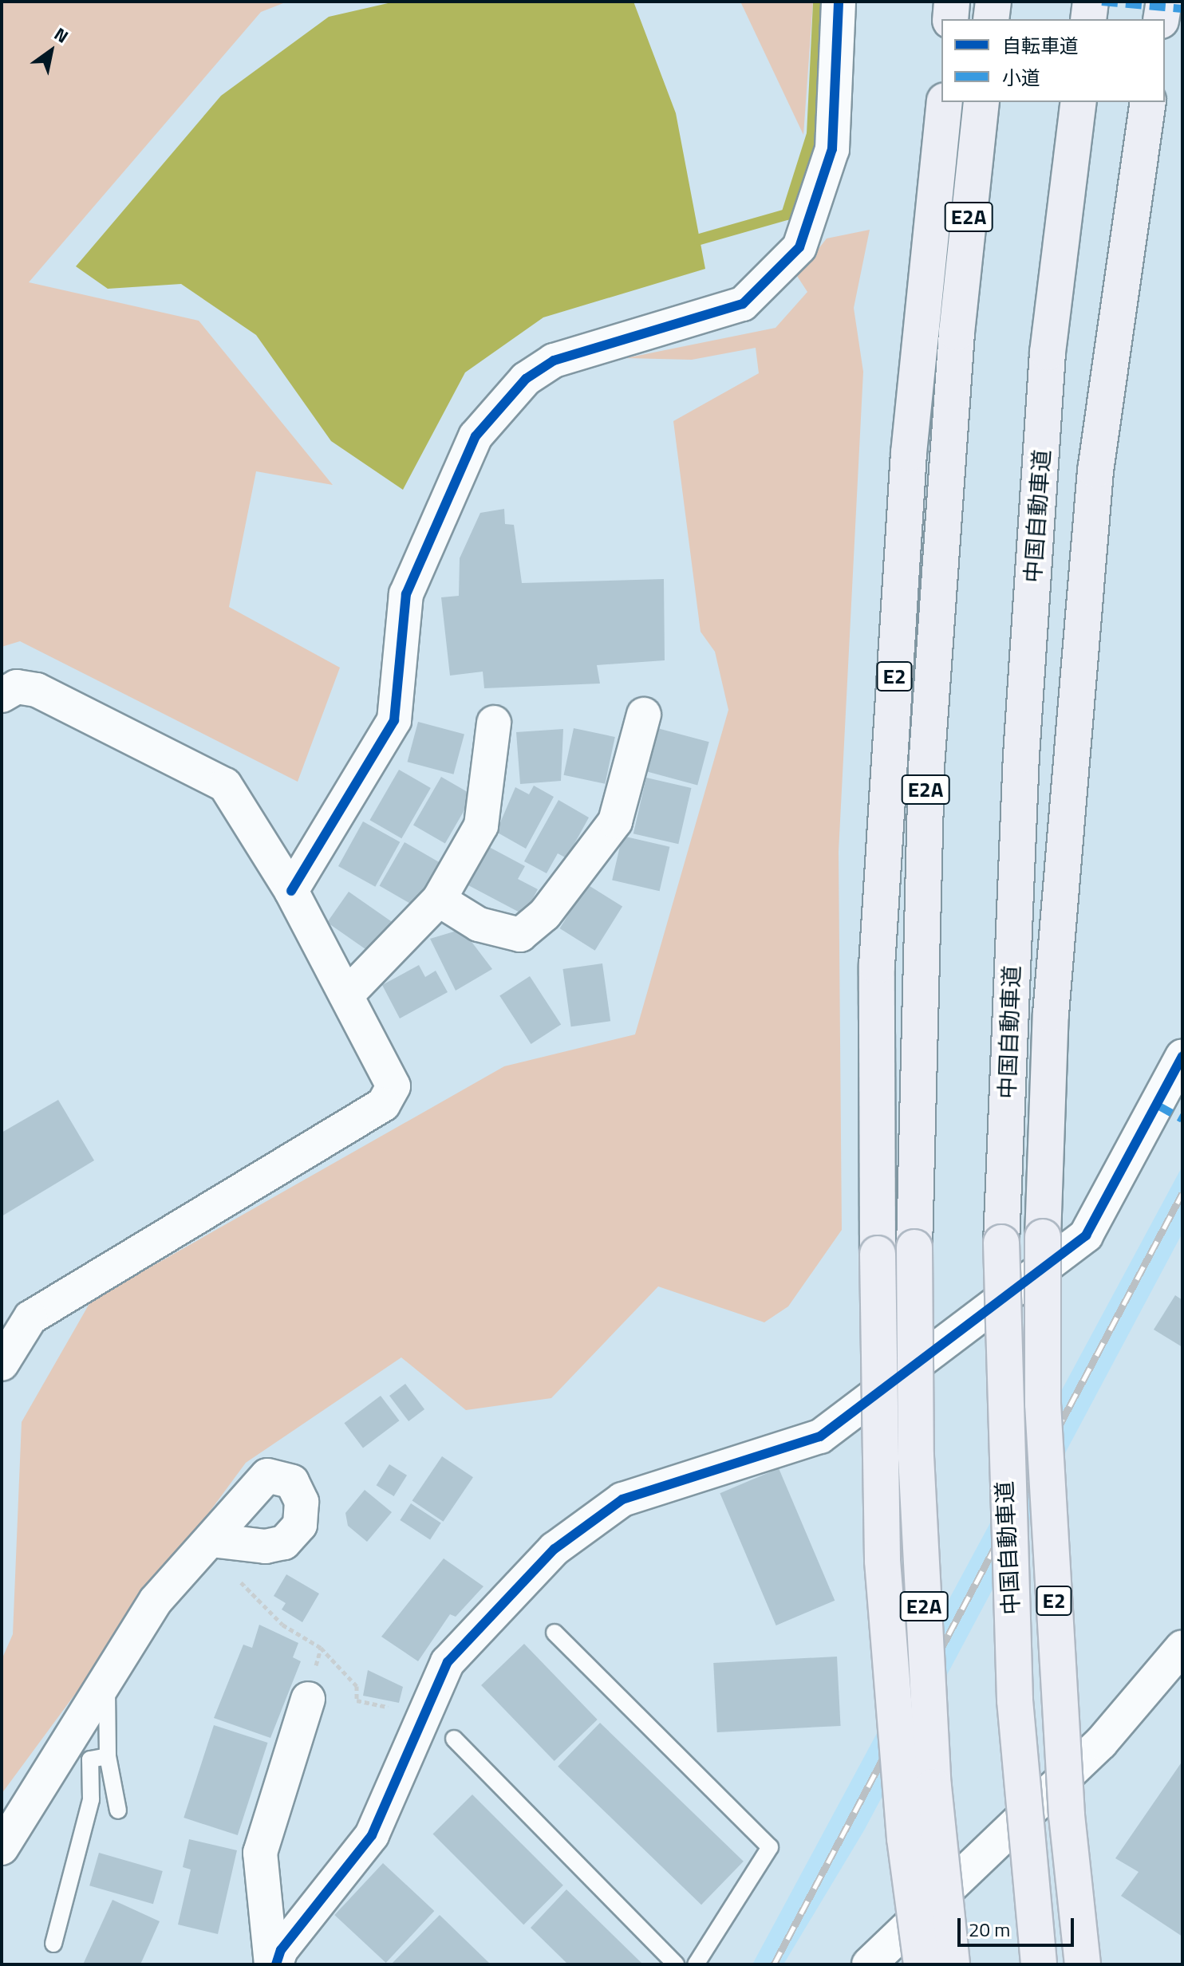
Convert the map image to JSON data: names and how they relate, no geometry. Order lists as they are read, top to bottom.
{
  "streets": {
    "highway": ["E2A", "中国自動車道", "E2"]
  },
  "legend": ["自転車道", "小道"],
  "scale_bar": "20 m",
  "north": "top right"
}
